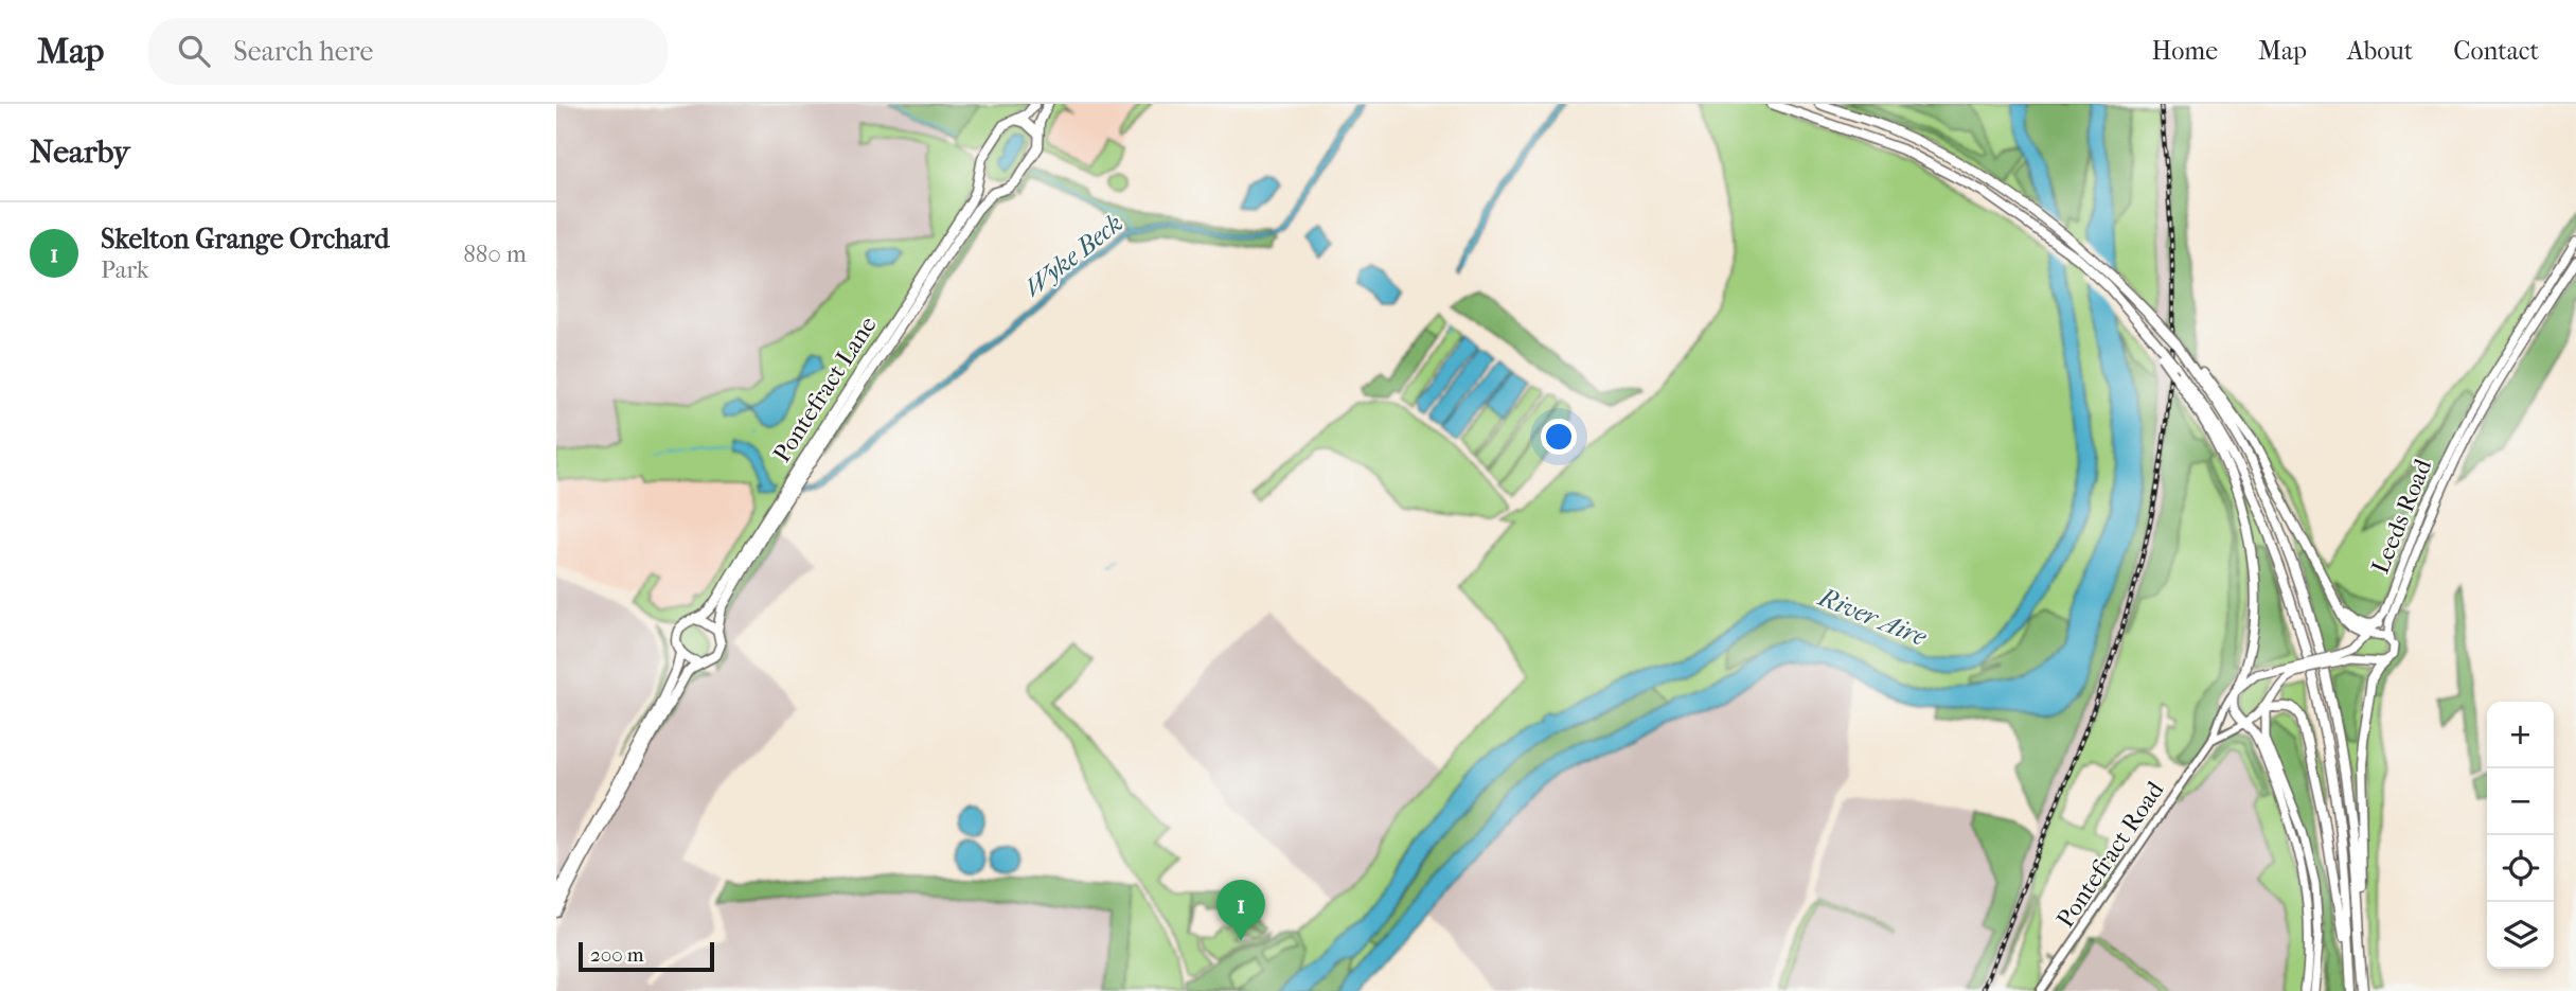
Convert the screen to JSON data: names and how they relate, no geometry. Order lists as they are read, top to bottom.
{
  "streets": {
    "highway": ["Pontefract Lane"],
    "main road": ["Leeds Road", "Pontefract Road"]
  },
  "water": ["Wyke Beck", "River Aire"],
  "scale_bar": "200 m",
  "page": {
    "header": "Map",
    "search": "Search here",
    "nav": [
      "Home",
      "Map",
      "About",
      "Contact"
    ],
    "heading": "Nearby",
    "list": [
      {
        "mark": "1",
        "name": "Skelton Grange Orchard",
        "note": "Park",
        "value": "880 m"
      }
    ],
    "map_buttons": ["+", "−"],
    "pins": "1",
    "scale": "200 m"
  }
}
